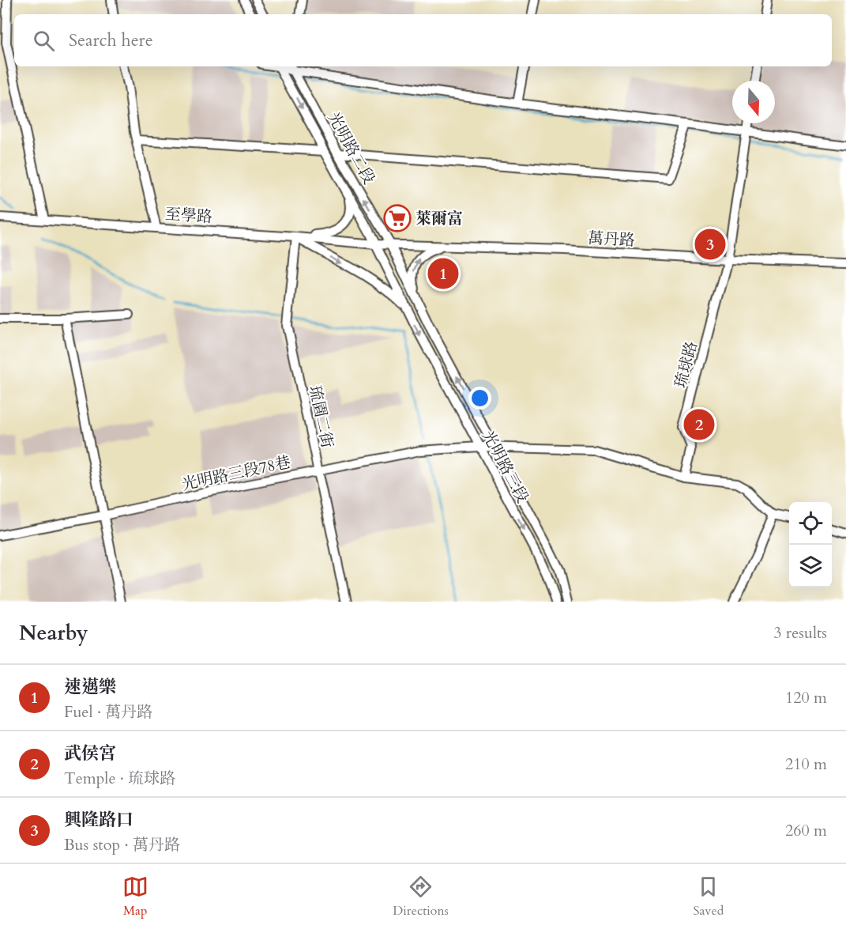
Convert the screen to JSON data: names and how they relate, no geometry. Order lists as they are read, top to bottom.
{
  "streets": {
    "street": [
      "光明路二段",
      "至學路",
      "萬丹路",
      "琉球路",
      "琉園二街",
      "光明路三段",
      "光明路三段78巷"
    ]
  },
  "crossings": [
    ["光明路二段", "至學路"],
    ["光明路二段", "萬丹路"],
    ["光明路二段", "光明路三段"],
    ["至學路", "萬丹路"],
    ["至學路", "琉園二街"],
    ["至學路", "光明路三段"],
    ["萬丹路", "琉球路"],
    ["萬丹路", "光明路三段"],
    ["琉園二街", "光明路三段78巷"],
    ["光明路三段", "光明路三段78巷"]
  ],
  "places": {
    "supermarket": ["萊爾富"]
  },
  "north": "bottom",
  "page": {
    "search": "Search here",
    "pins": ["3", "1", "2"],
    "heading": ["Nearby", "3 results"],
    "list": [
      {
        "mark": "1",
        "name": "速邁樂",
        "note": "Fuel · 萬丹路",
        "value": "120 m"
      },
      {
        "mark": "2",
        "name": "武侯宮",
        "note": "Temple · 琉球路",
        "value": "210 m"
      },
      {
        "mark": "3",
        "name": "興隆路口",
        "note": "Bus stop · 萬丹路",
        "value": "260 m"
      }
    ],
    "nav": ["Map", "Directions", "Saved"]
  }
}
